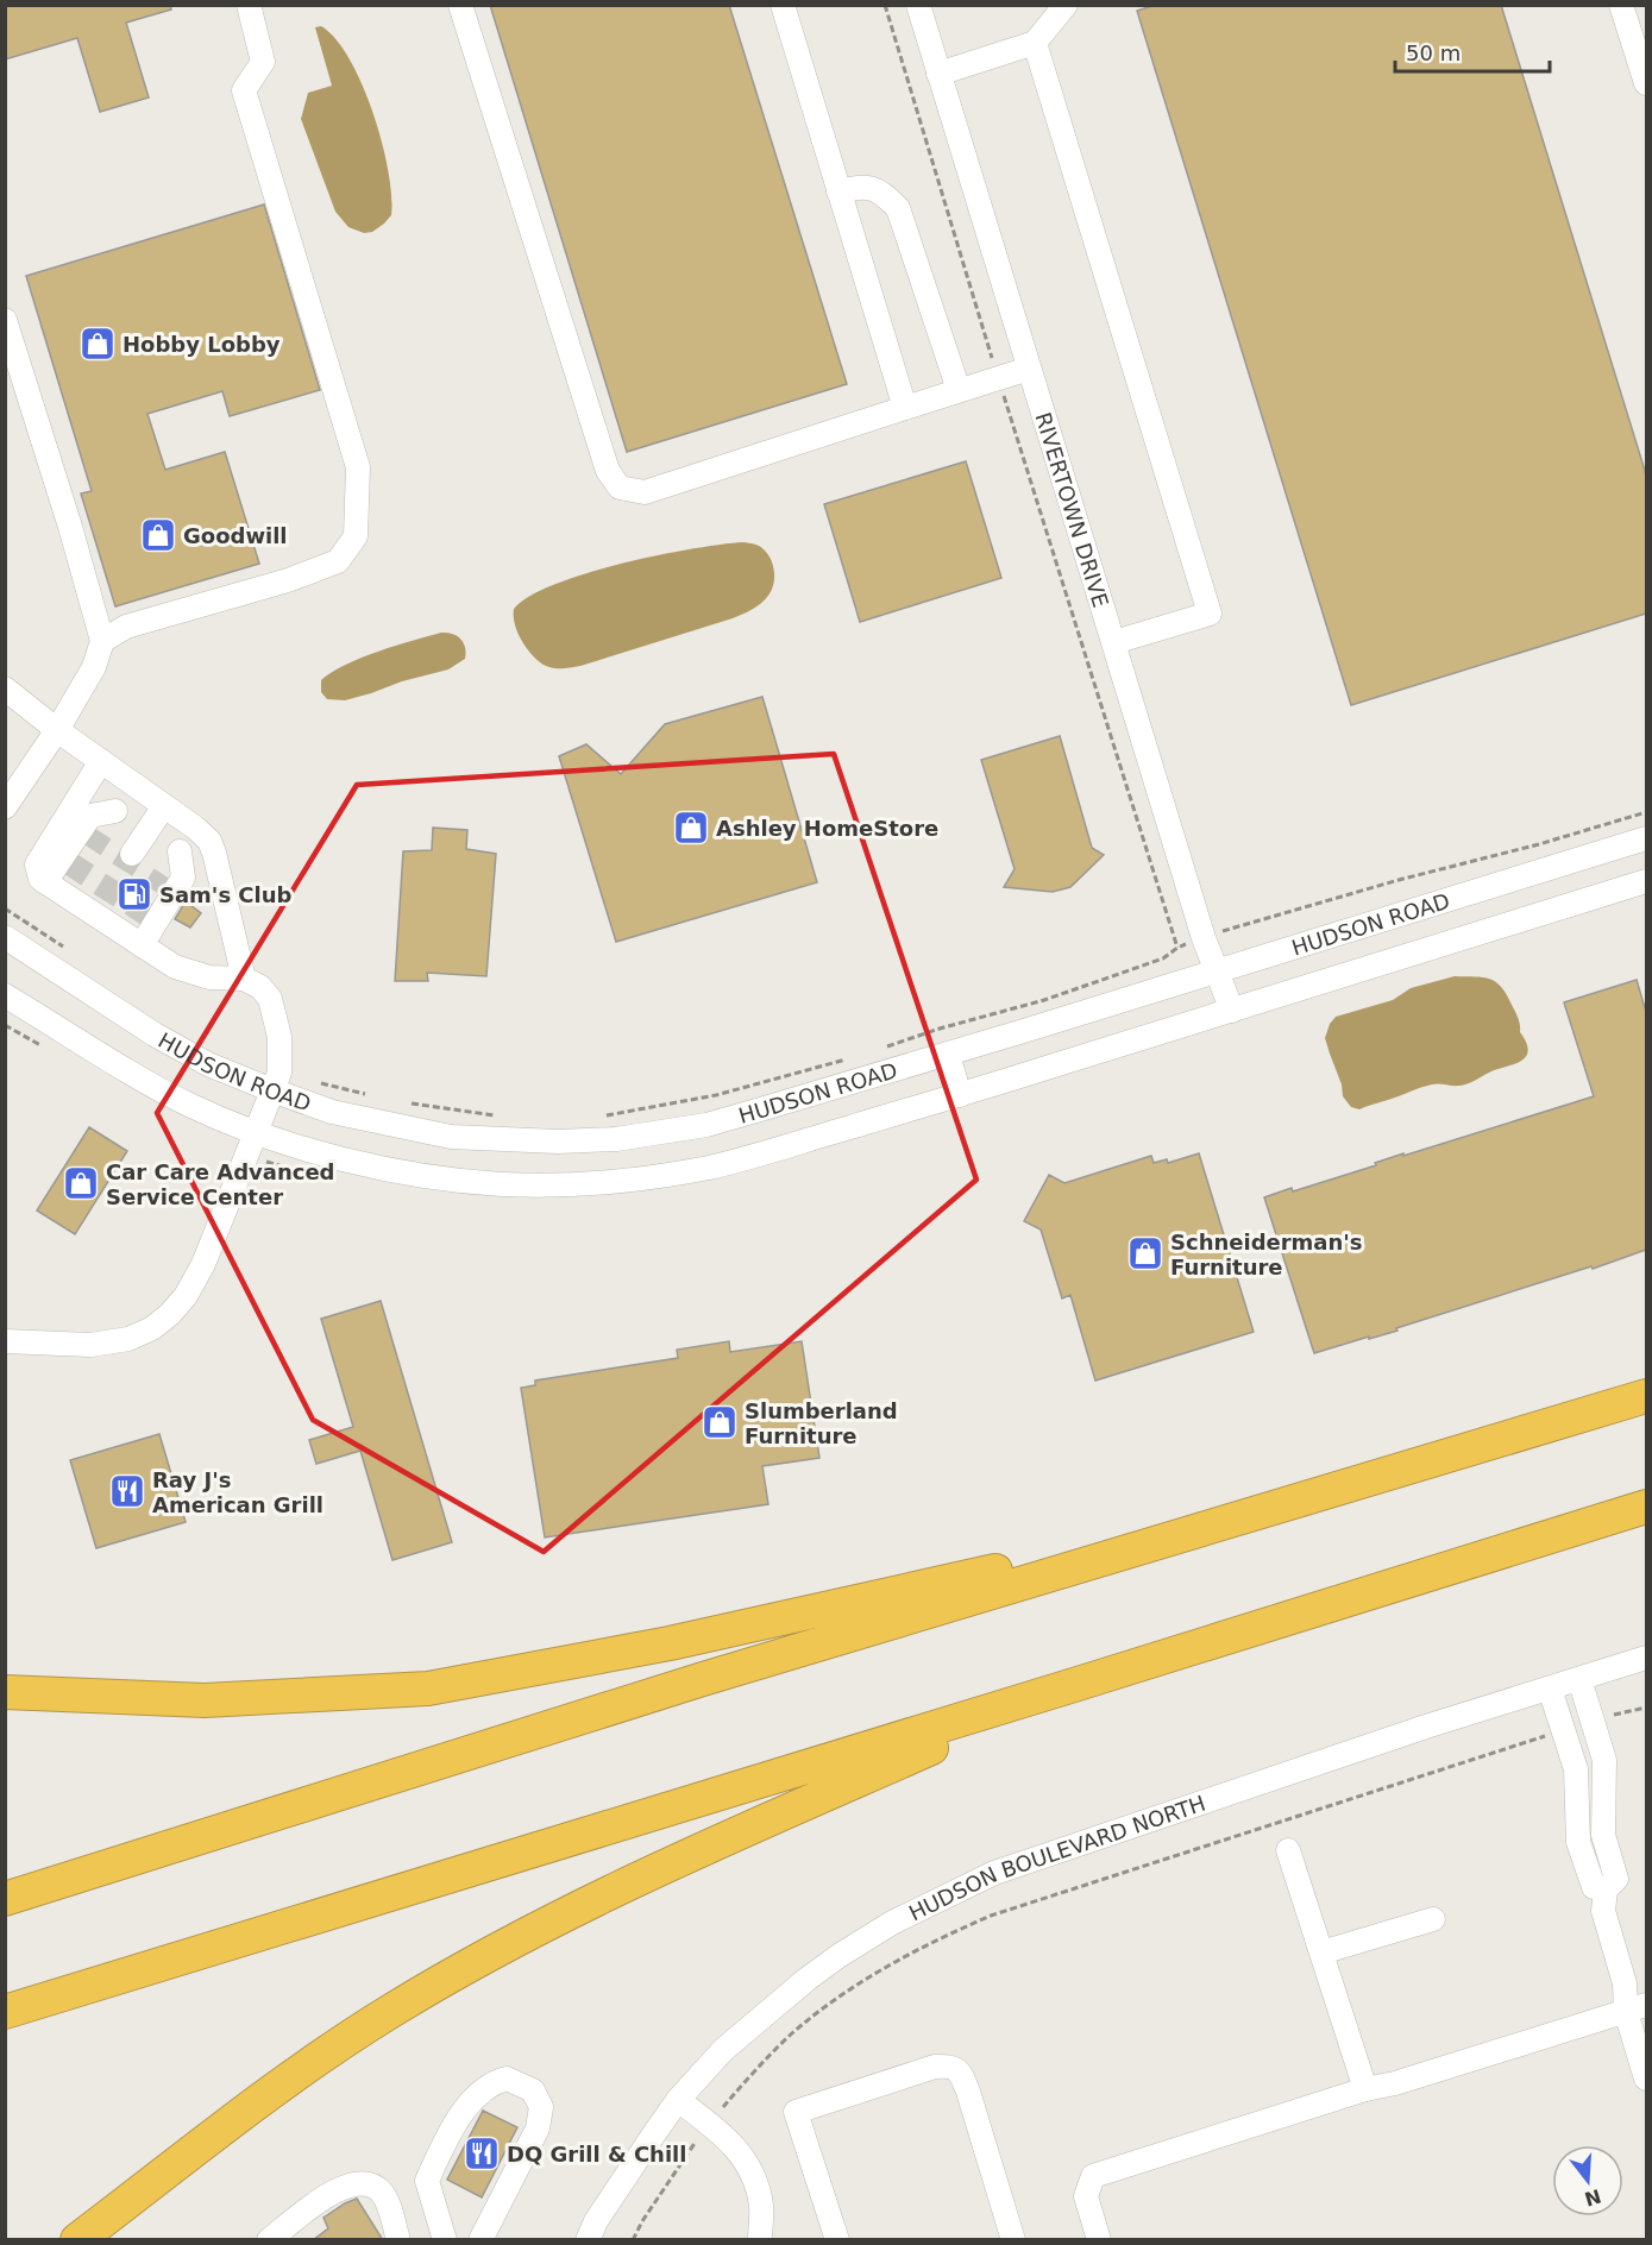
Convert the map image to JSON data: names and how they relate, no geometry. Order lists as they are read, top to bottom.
{
  "streets": {
    "street": ["RIVERTOWN DRIVE", "HUDSON ROAD", "HUDSON BOULEVARD NORTH"]
  },
  "crossings": [
    ["RIVERTOWN DRIVE", "HUDSON ROAD"]
  ],
  "places": {
    "shop": [
      "Hobby Lobby",
      "Goodwill",
      "Ashley HomeStore",
      "Car Care Advanced Service Center",
      "Schneiderman's Furniture",
      "Slumberland Furniture"
    ],
    "fuel station": ["Sam's Club"],
    "restaurant": ["Ray J's American Grill", "DQ Grill & Chill"]
  },
  "scale_bar": "50 m",
  "north": "bottom"
}
